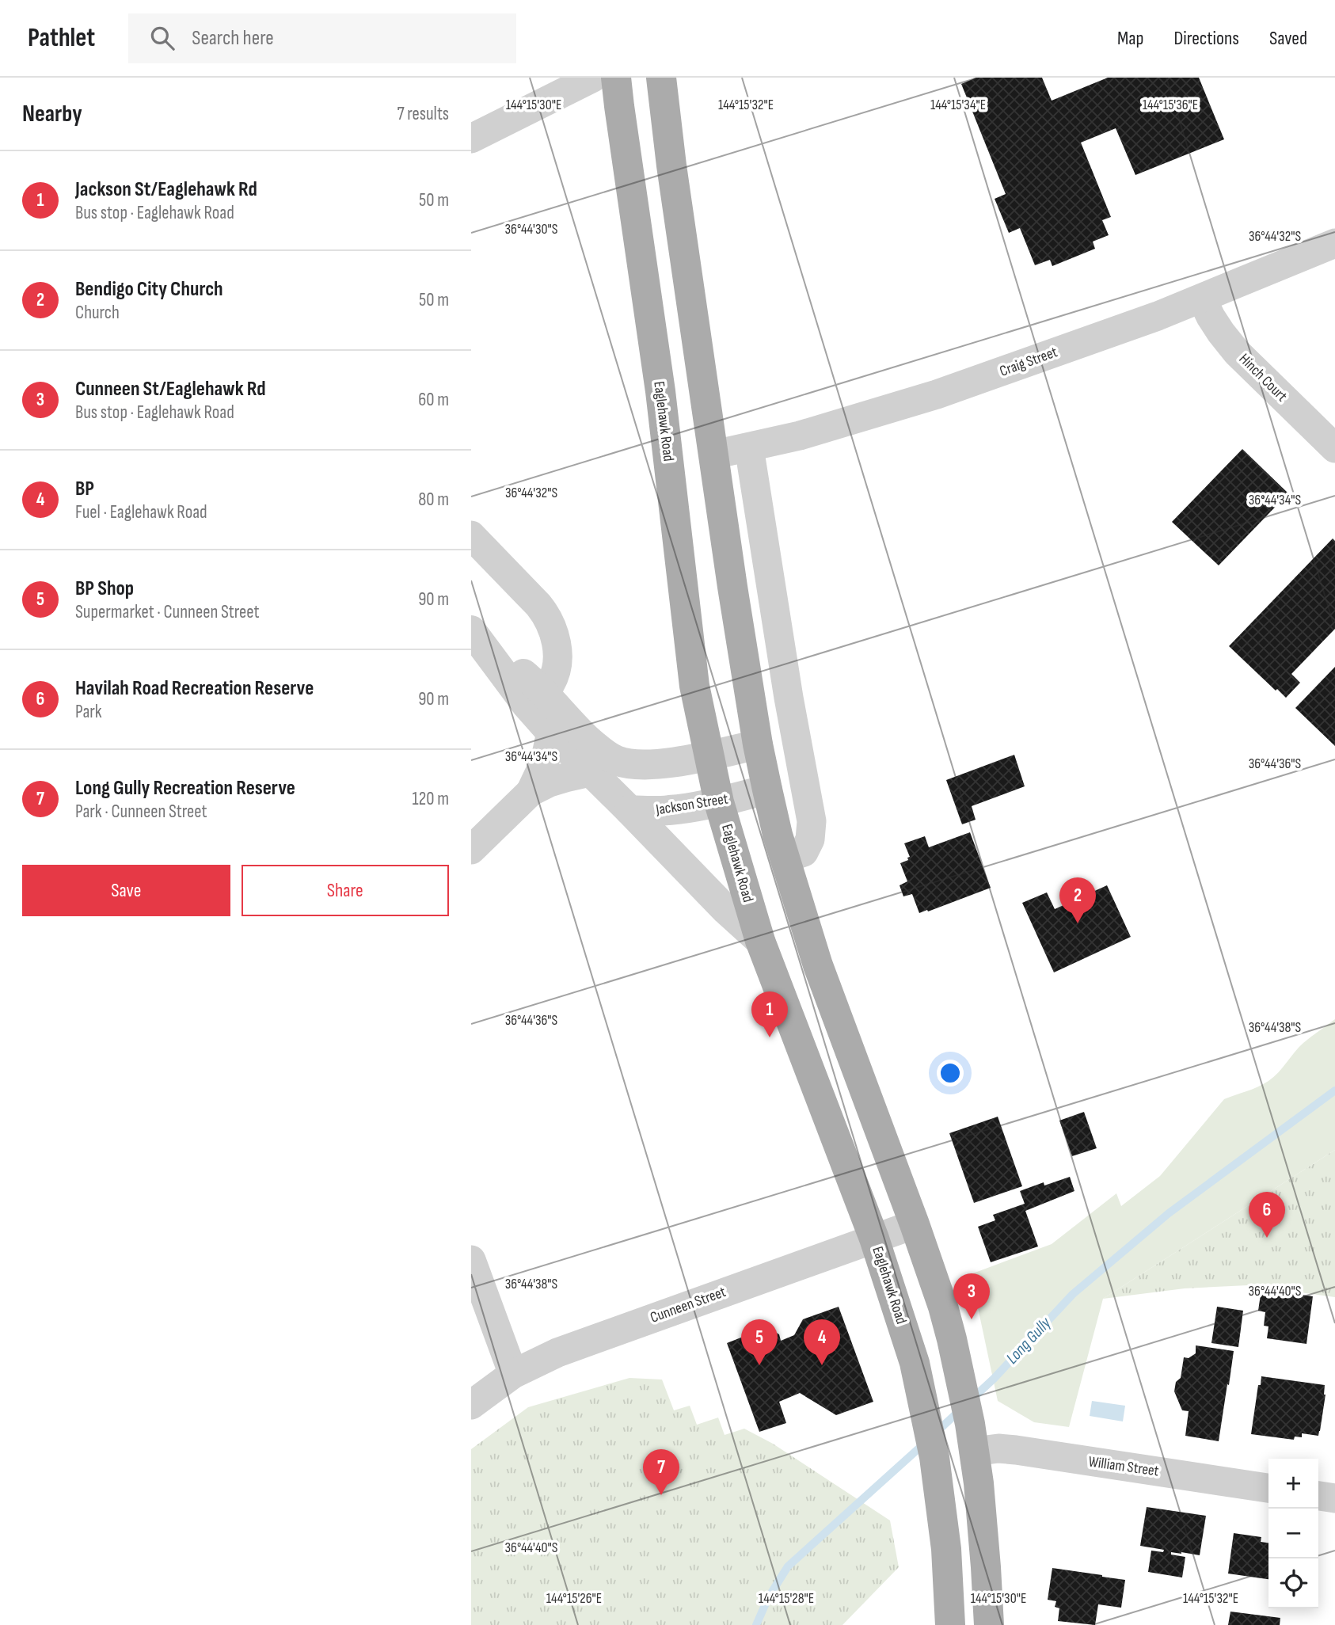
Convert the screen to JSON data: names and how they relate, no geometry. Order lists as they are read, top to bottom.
{
  "streets": {
    "main road": ["Eaglehawk Road"],
    "street": [
      "Craig Street",
      "Hinch Court",
      "Jackson Street",
      "Cunneen Street",
      "William Street"
    ]
  },
  "crossings": [
    ["Craig Street", "Hinch Court"],
    ["Eaglehawk Road", "Jackson Street"],
    ["Eaglehawk Road", "Cunneen Street"]
  ],
  "water": ["Long Gully"],
  "page": {
    "header": "Pathlet",
    "search": "Search here",
    "nav": ["Map", "Directions", "Saved"],
    "heading": ["Nearby", "7 results"],
    "list": [
      {
        "mark": "1",
        "name": "Jackson St/Eaglehawk Rd",
        "note": "Bus stop · Eaglehawk Road",
        "value": "50 m"
      },
      {
        "mark": "2",
        "name": "Bendigo City Church",
        "note": "Church",
        "value": "50 m"
      },
      {
        "mark": "3",
        "name": "Cunneen St/Eaglehawk Rd",
        "note": "Bus stop · Eaglehawk Road",
        "value": "60 m"
      },
      {
        "mark": "4",
        "name": "BP",
        "note": "Fuel · Eaglehawk Road",
        "value": "80 m"
      },
      {
        "mark": "5",
        "name": "BP Shop",
        "note": "Supermarket · Cunneen Street",
        "value": "90 m"
      },
      {
        "mark": "6",
        "name": "Havilah Road Recreation Reserve",
        "note": "Park",
        "value": "90 m"
      },
      {
        "mark": "7",
        "name": "Long Gully Recreation Reserve",
        "note": "Park · Cunneen Street",
        "value": "120 m"
      }
    ],
    "buttons": ["Save", "Share"],
    "pins": [
      "2",
      "1",
      "6",
      "3",
      "4",
      "5",
      "7"
    ],
    "map_buttons": ["+", "−"]
  },
  "coordinates": [
    "144°15'30\"E",
    "144°15'32\"E",
    "144°15'34\"E",
    "144°15'36\"E",
    "36°44'30\"S",
    "36°44'32\"S",
    "36°44'34\"S",
    "36°44'36\"S",
    "36°44'38\"S",
    "36°44'40\"S",
    "144°15'26\"E",
    "144°15'28\"E"
  ]
}
